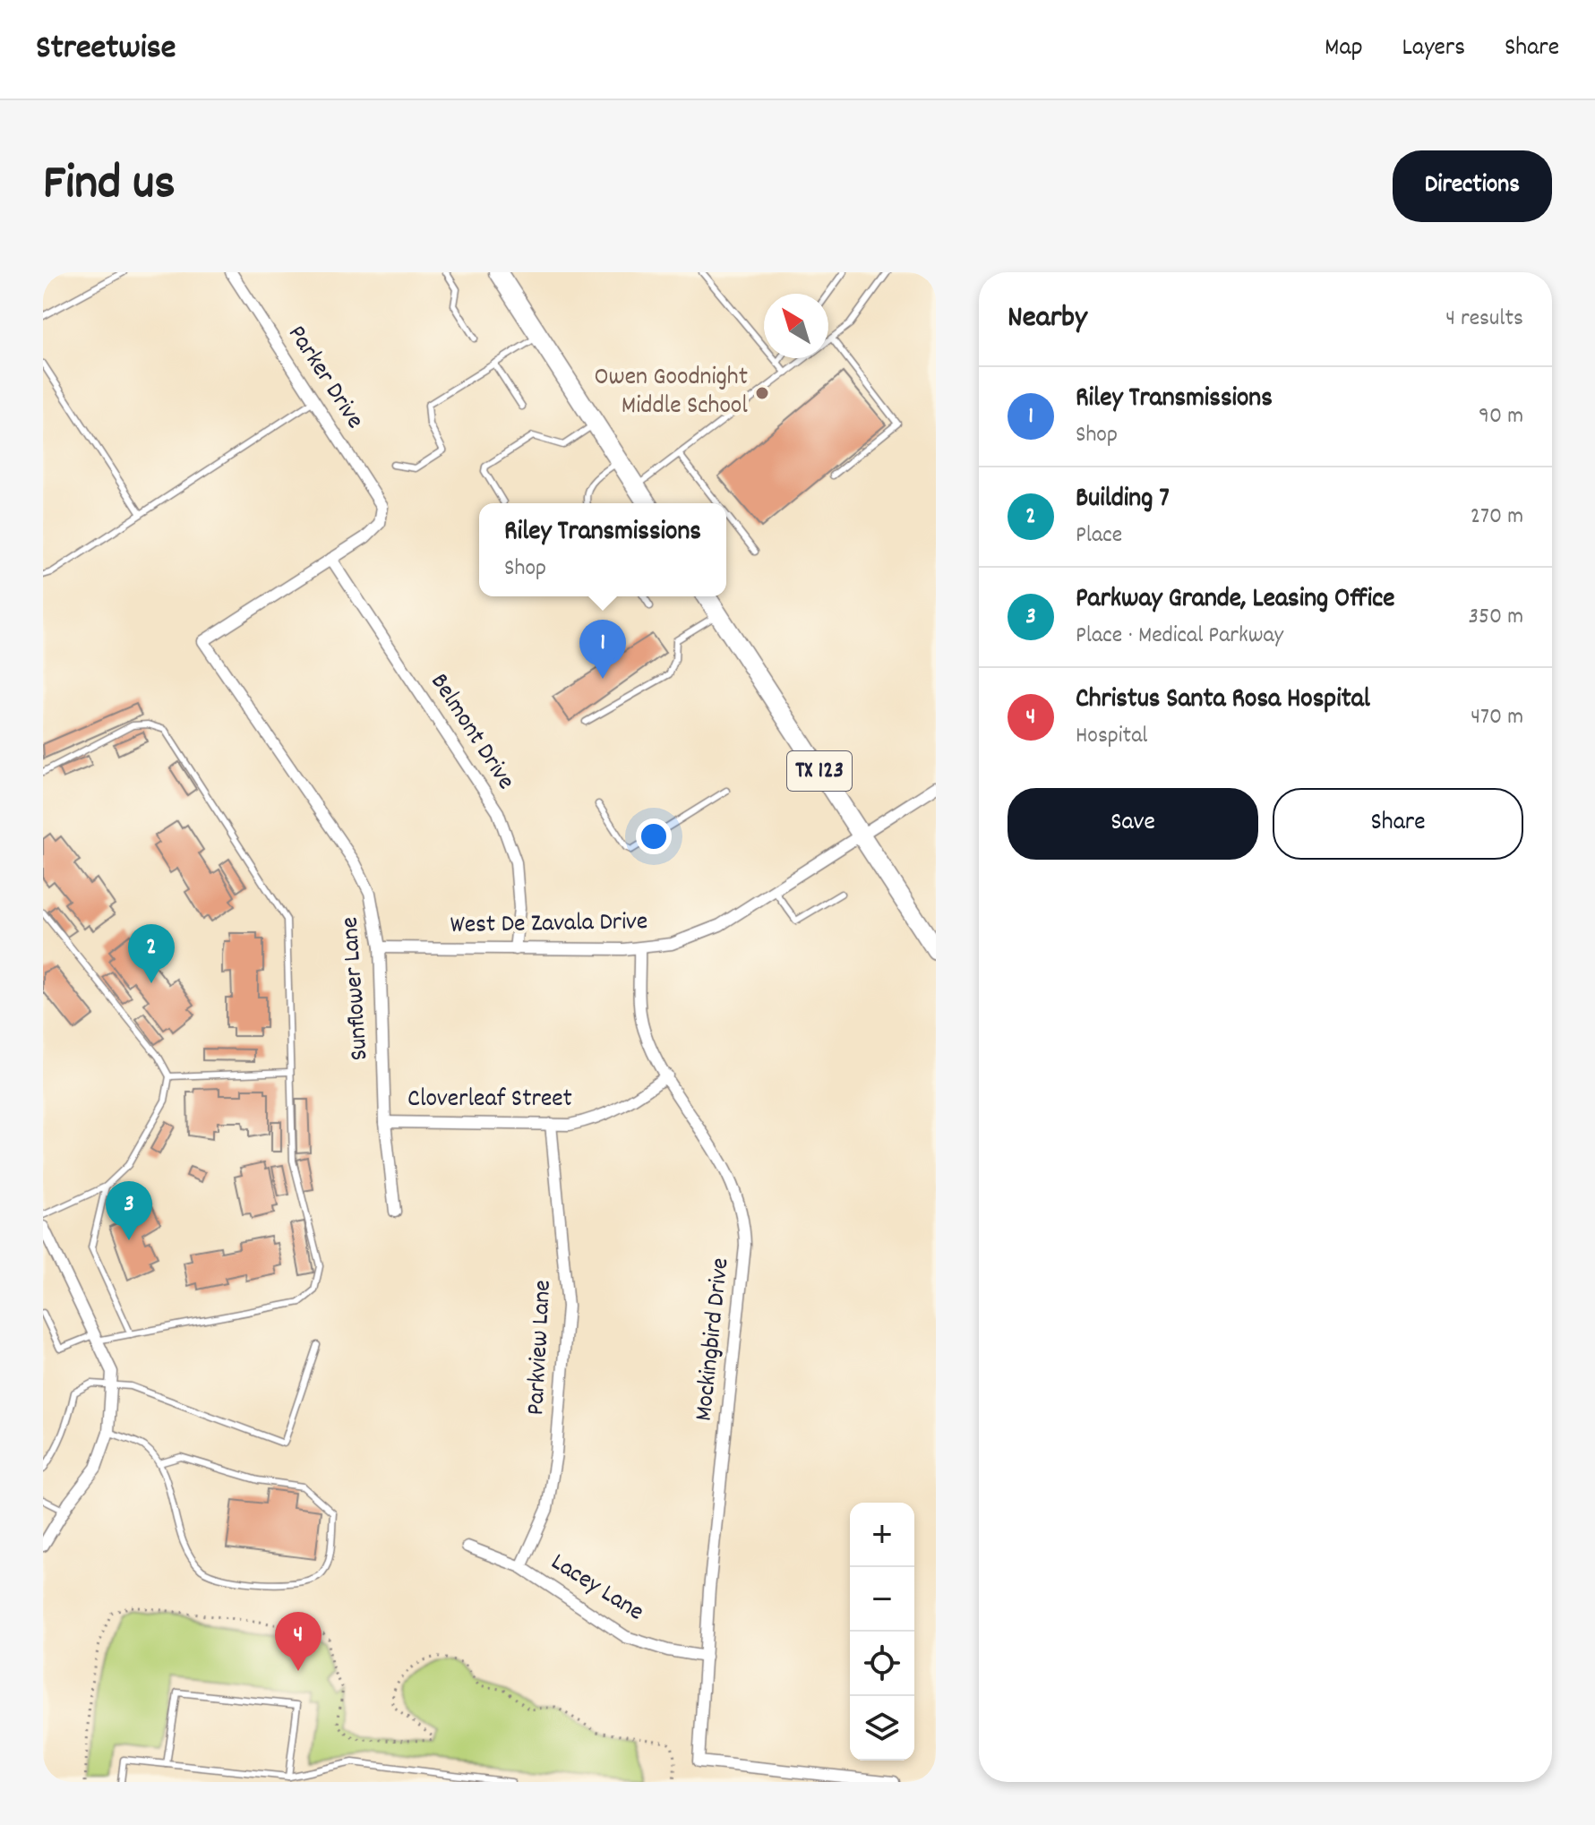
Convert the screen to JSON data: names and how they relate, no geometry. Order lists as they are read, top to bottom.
{
  "streets": {
    "main road": ["TX 123"],
    "street": [
      "Parker Drive",
      "Belmont Drive",
      "West De Zavala Drive",
      "Sunflower Lane",
      "Cloverleaf Street",
      "Mockingbird Drive",
      "Parkview Lane",
      "Lacey Lane"
    ]
  },
  "crossings": [
    ["Parker Drive", "Belmont Drive"],
    ["Parker Drive", "Sunflower Lane"],
    ["Belmont Drive", "West De Zavala Drive"],
    ["Belmont Drive", "Sunflower Lane"],
    ["TX 123", "West De Zavala Drive"],
    ["West De Zavala Drive", "Sunflower Lane"],
    ["West De Zavala Drive", "Mockingbird Drive"],
    ["Sunflower Lane", "Cloverleaf Street"],
    ["Cloverleaf Street", "Mockingbird Drive"],
    ["Cloverleaf Street", "Parkview Lane"],
    ["Mockingbird Drive", "Lacey Lane"],
    ["Parkview Lane", "Lacey Lane"]
  ],
  "places": ["Owen Goodnight Middle School"],
  "north": "top left",
  "page": {
    "header": "Streetwise",
    "nav": ["Map", "Layers", "Share"],
    "title": "Find us",
    "buttons": [
      "Directions",
      ["Save", "Share"]
    ],
    "heading": ["Nearby", "4 results"],
    "list": [
      {
        "mark": "1",
        "name": "Riley Transmissions",
        "note": "Shop",
        "value": "90 m"
      },
      {
        "mark": "2",
        "name": "Building 7",
        "note": "Place",
        "value": "270 m"
      },
      {
        "mark": "3",
        "name": "Parkway Grande, Leasing Office",
        "note": "Place · Medical Parkway",
        "value": "350 m"
      },
      {
        "mark": "4",
        "name": "Christus Santa Rosa Hospital",
        "note": "Hospital",
        "value": "470 m"
      }
    ],
    "popup": ["Riley Transmissions", "Shop"],
    "pins": [
      "1",
      "2",
      "3",
      "4"
    ],
    "map_buttons": ["+", "−"]
  }
}
